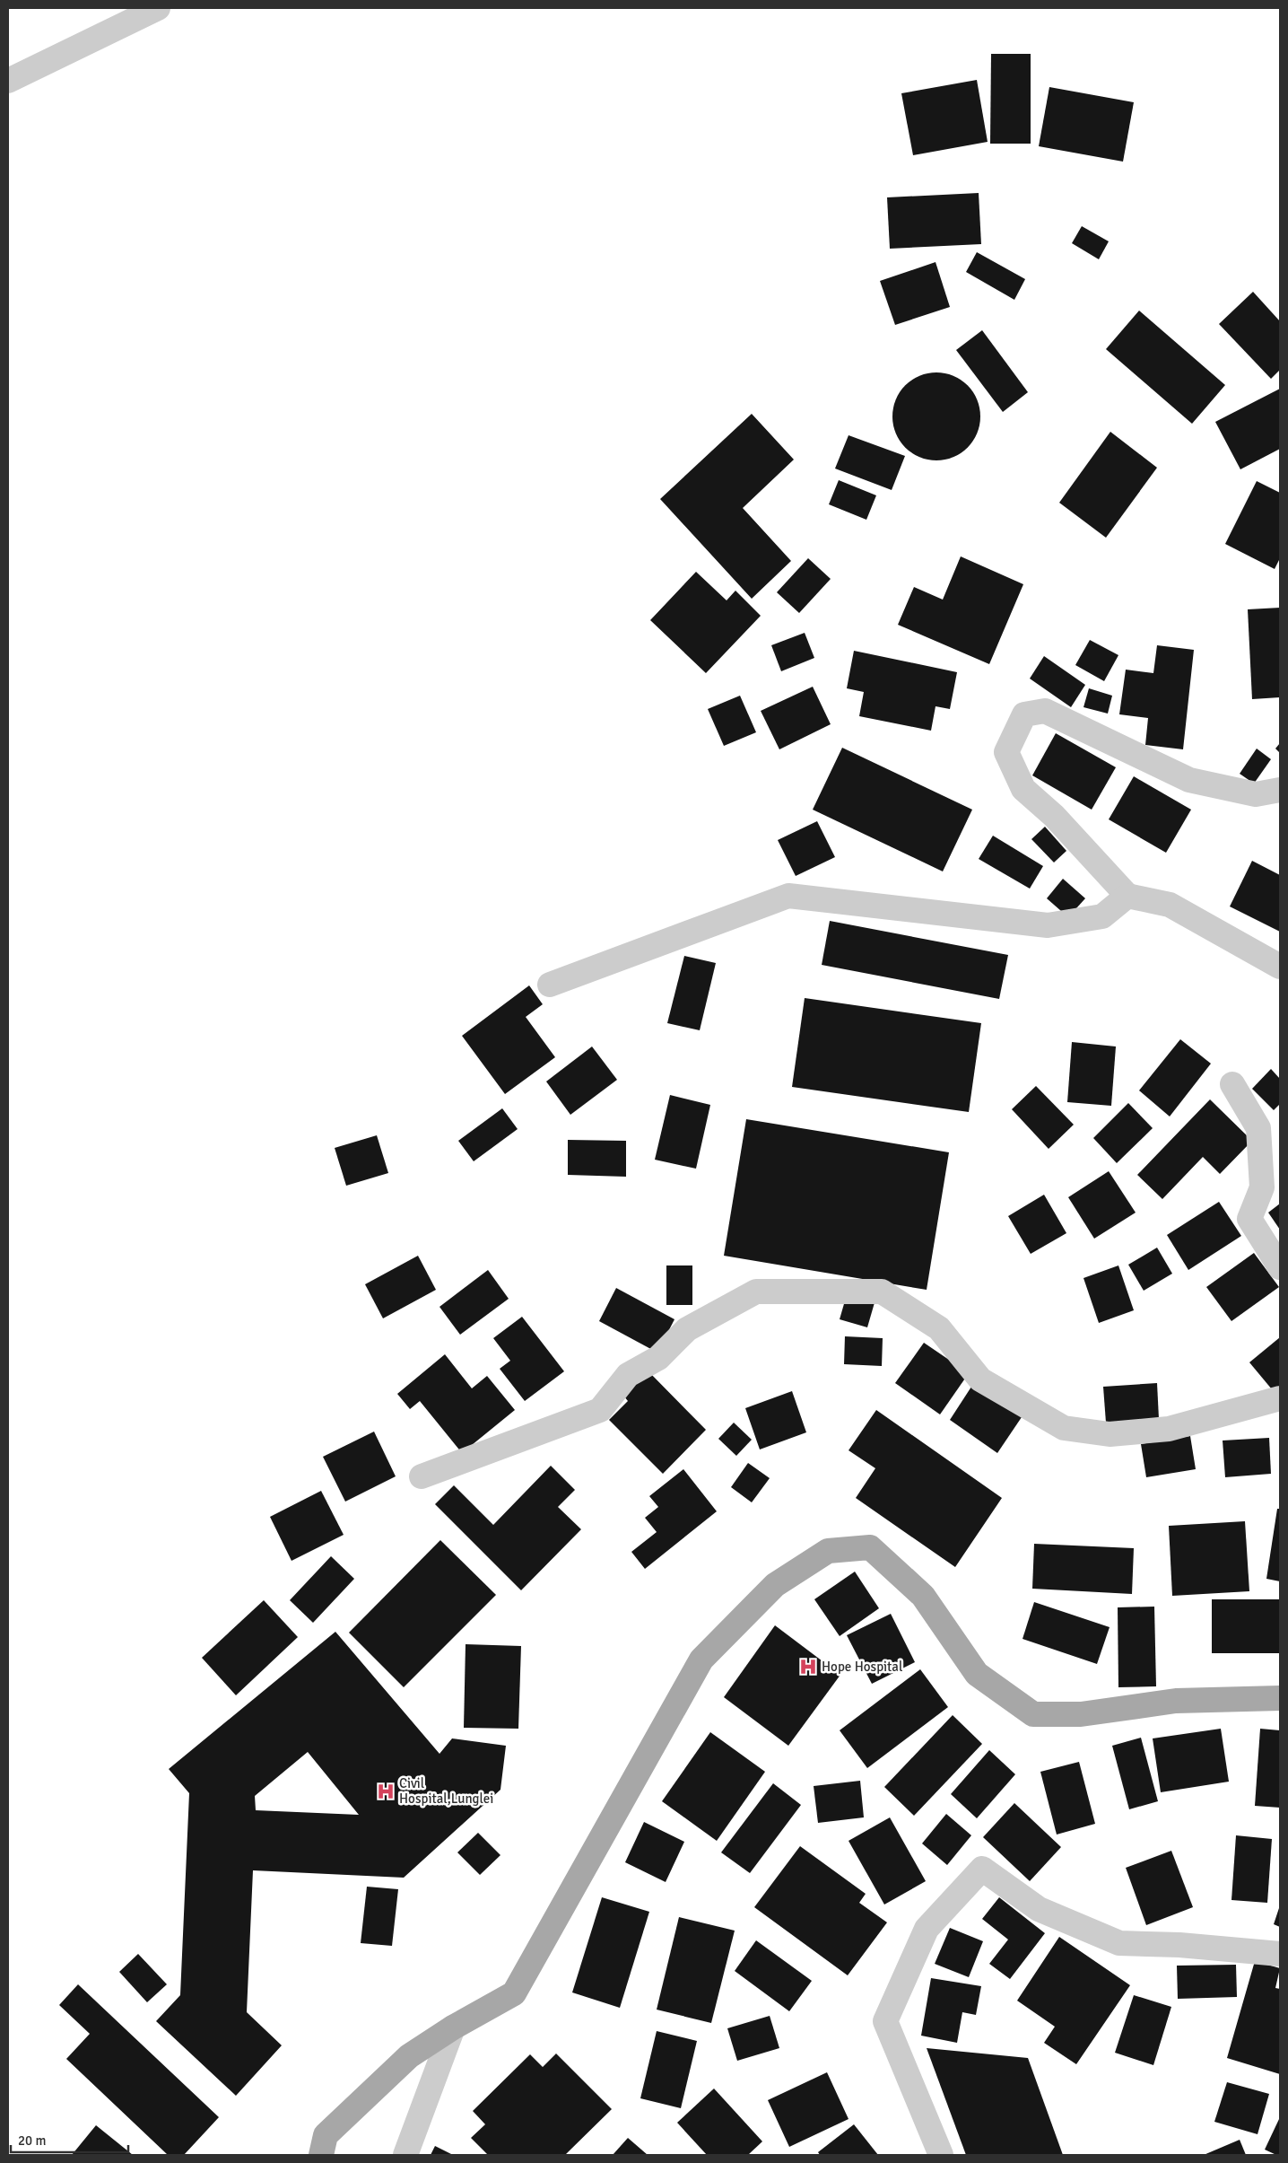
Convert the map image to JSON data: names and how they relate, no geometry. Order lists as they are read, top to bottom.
{
  "places": {
    "hospital": ["Hope Hospital", "Civil Hospital,Lunglei"]
  },
  "scale_bar": "20 m"
}
